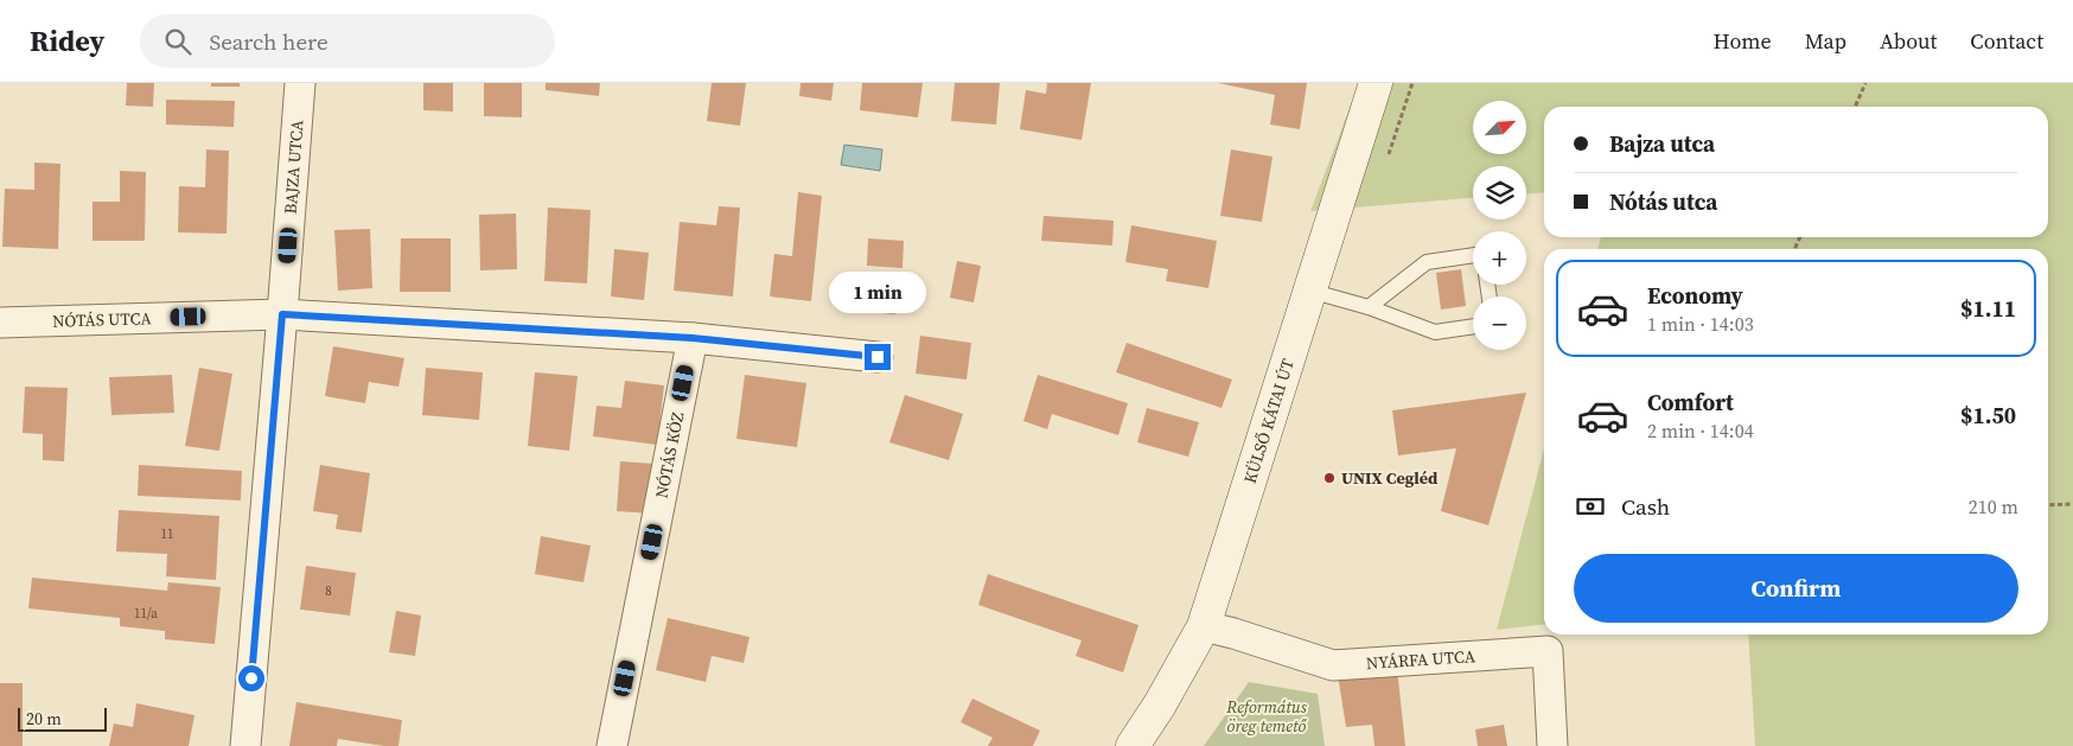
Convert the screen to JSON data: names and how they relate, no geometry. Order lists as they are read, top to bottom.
{
  "streets": {
    "main road": ["KÜLSŐ KÁTAI ÚT"],
    "street": [
      "BAJZA UTCA",
      "NÓTÁS UTCA",
      "NÓTÁS KÖZ",
      "NYÁRFA UTCA"
    ]
  },
  "crossings": [
    ["BAJZA UTCA", "NÓTÁS UTCA"],
    ["NÓTÁS UTCA", "NÓTÁS KÖZ"],
    ["KÜLSŐ KÁTAI ÚT", "NYÁRFA UTCA"]
  ],
  "parks": ["Református öreg temető"],
  "places": ["UNIX Cegléd"],
  "house_numbers": ["11", "8", "11/a"],
  "scale_bar": "20 m",
  "north": "top right",
  "page": {
    "header": "Ridey",
    "search": "Search here",
    "nav": [
      "Home",
      "Map",
      "About",
      "Contact"
    ],
    "map_buttons": ["+", "−"],
    "banner": ["Bajza utca", "Nótás utca"],
    "list": [
      {
        "name": "Economy",
        "note": "1 min · 14:03",
        "value": "$1.11"
      },
      {
        "name": "Comfort",
        "note": "2 min · 14:04",
        "value": "$1.50"
      }
    ],
    "bubble": "1 min",
    "pay": ["Cash", "210 m"],
    "buttons": "Confirm",
    "scale": "20 m"
  }
}
